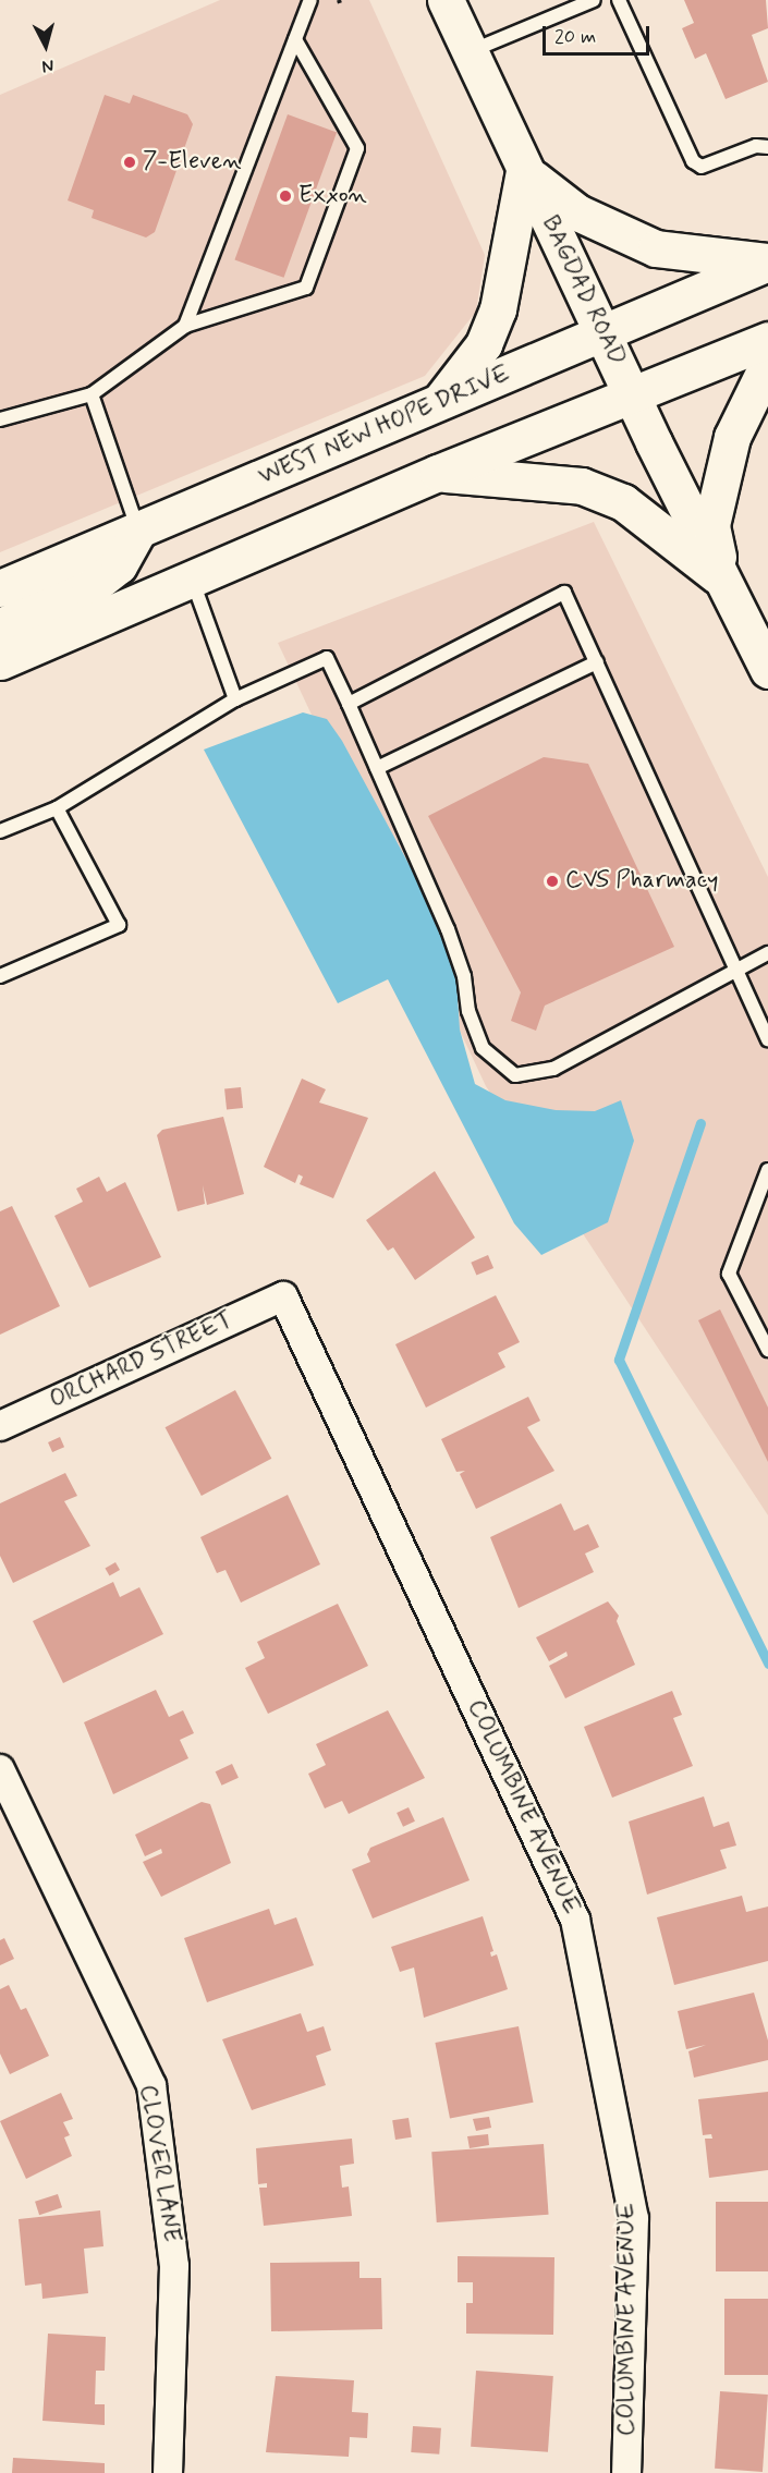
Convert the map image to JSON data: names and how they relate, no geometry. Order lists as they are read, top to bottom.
{
  "streets": {
    "main road": ["BAGDAD ROAD", "WEST NEW HOPE DRIVE"],
    "street": ["ORCHARD STREET", "COLUMBINE AVENUE", "CLOVER LANE"]
  },
  "crossings": [
    ["BAGDAD ROAD", "WEST NEW HOPE DRIVE"],
    ["ORCHARD STREET", "COLUMBINE AVENUE"]
  ],
  "places": ["7-Eleven", "Exxon", "CVS Pharmacy"],
  "scale_bar": "20 m",
  "north": "bottom"
}
